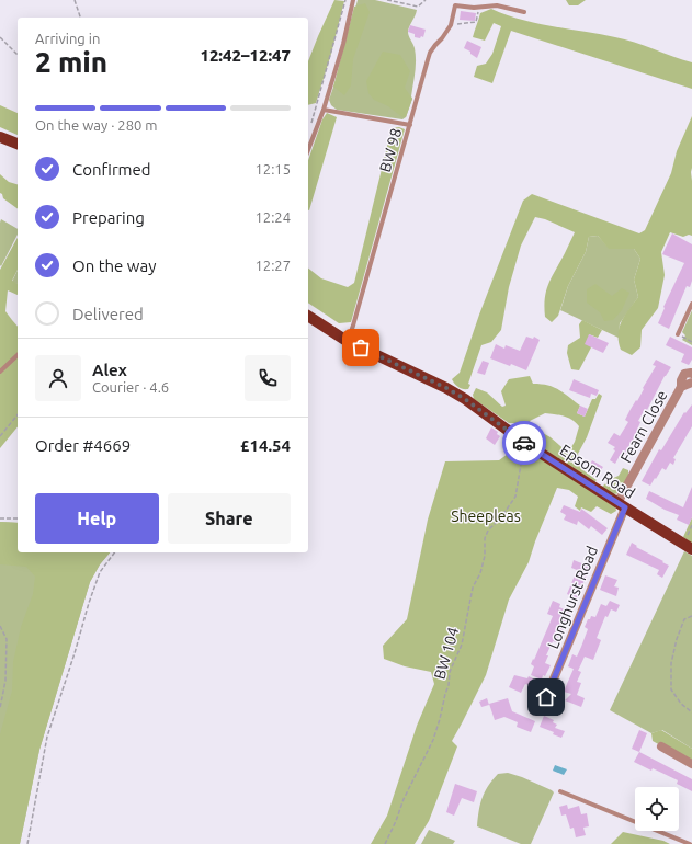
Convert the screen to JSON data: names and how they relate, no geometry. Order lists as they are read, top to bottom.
{
  "streets": {
    "main road": ["Epsom Road"],
    "street": ["Fearn Close", "Longhurst Road"],
    "lane": ["BW 98"],
    "path": ["BW 104"]
  },
  "crossings": [
    ["BW 98", "Epsom Road"],
    ["Fearn Close", "Epsom Road"],
    ["Fearn Close", "Longhurst Road"],
    ["Epsom Road", "Longhurst Road"],
    ["Epsom Road", "BW 104"]
  ],
  "parks": ["Sheepleas"],
  "page": {
    "heading": ["2 min", "Arriving in", "12:42–12:47"],
    "panel": [
      "Alex",
      "Courier · 4.6",
      "Order #4669",
      "£14.54"
    ],
    "bar": "On the way · 280 m",
    "list": [
      ["Confirmed", "12:15"],
      ["Preparing", "12:24"],
      ["On the way", "12:27"],
      "Delivered"
    ],
    "buttons": ["Help", "Share"]
  }
}
